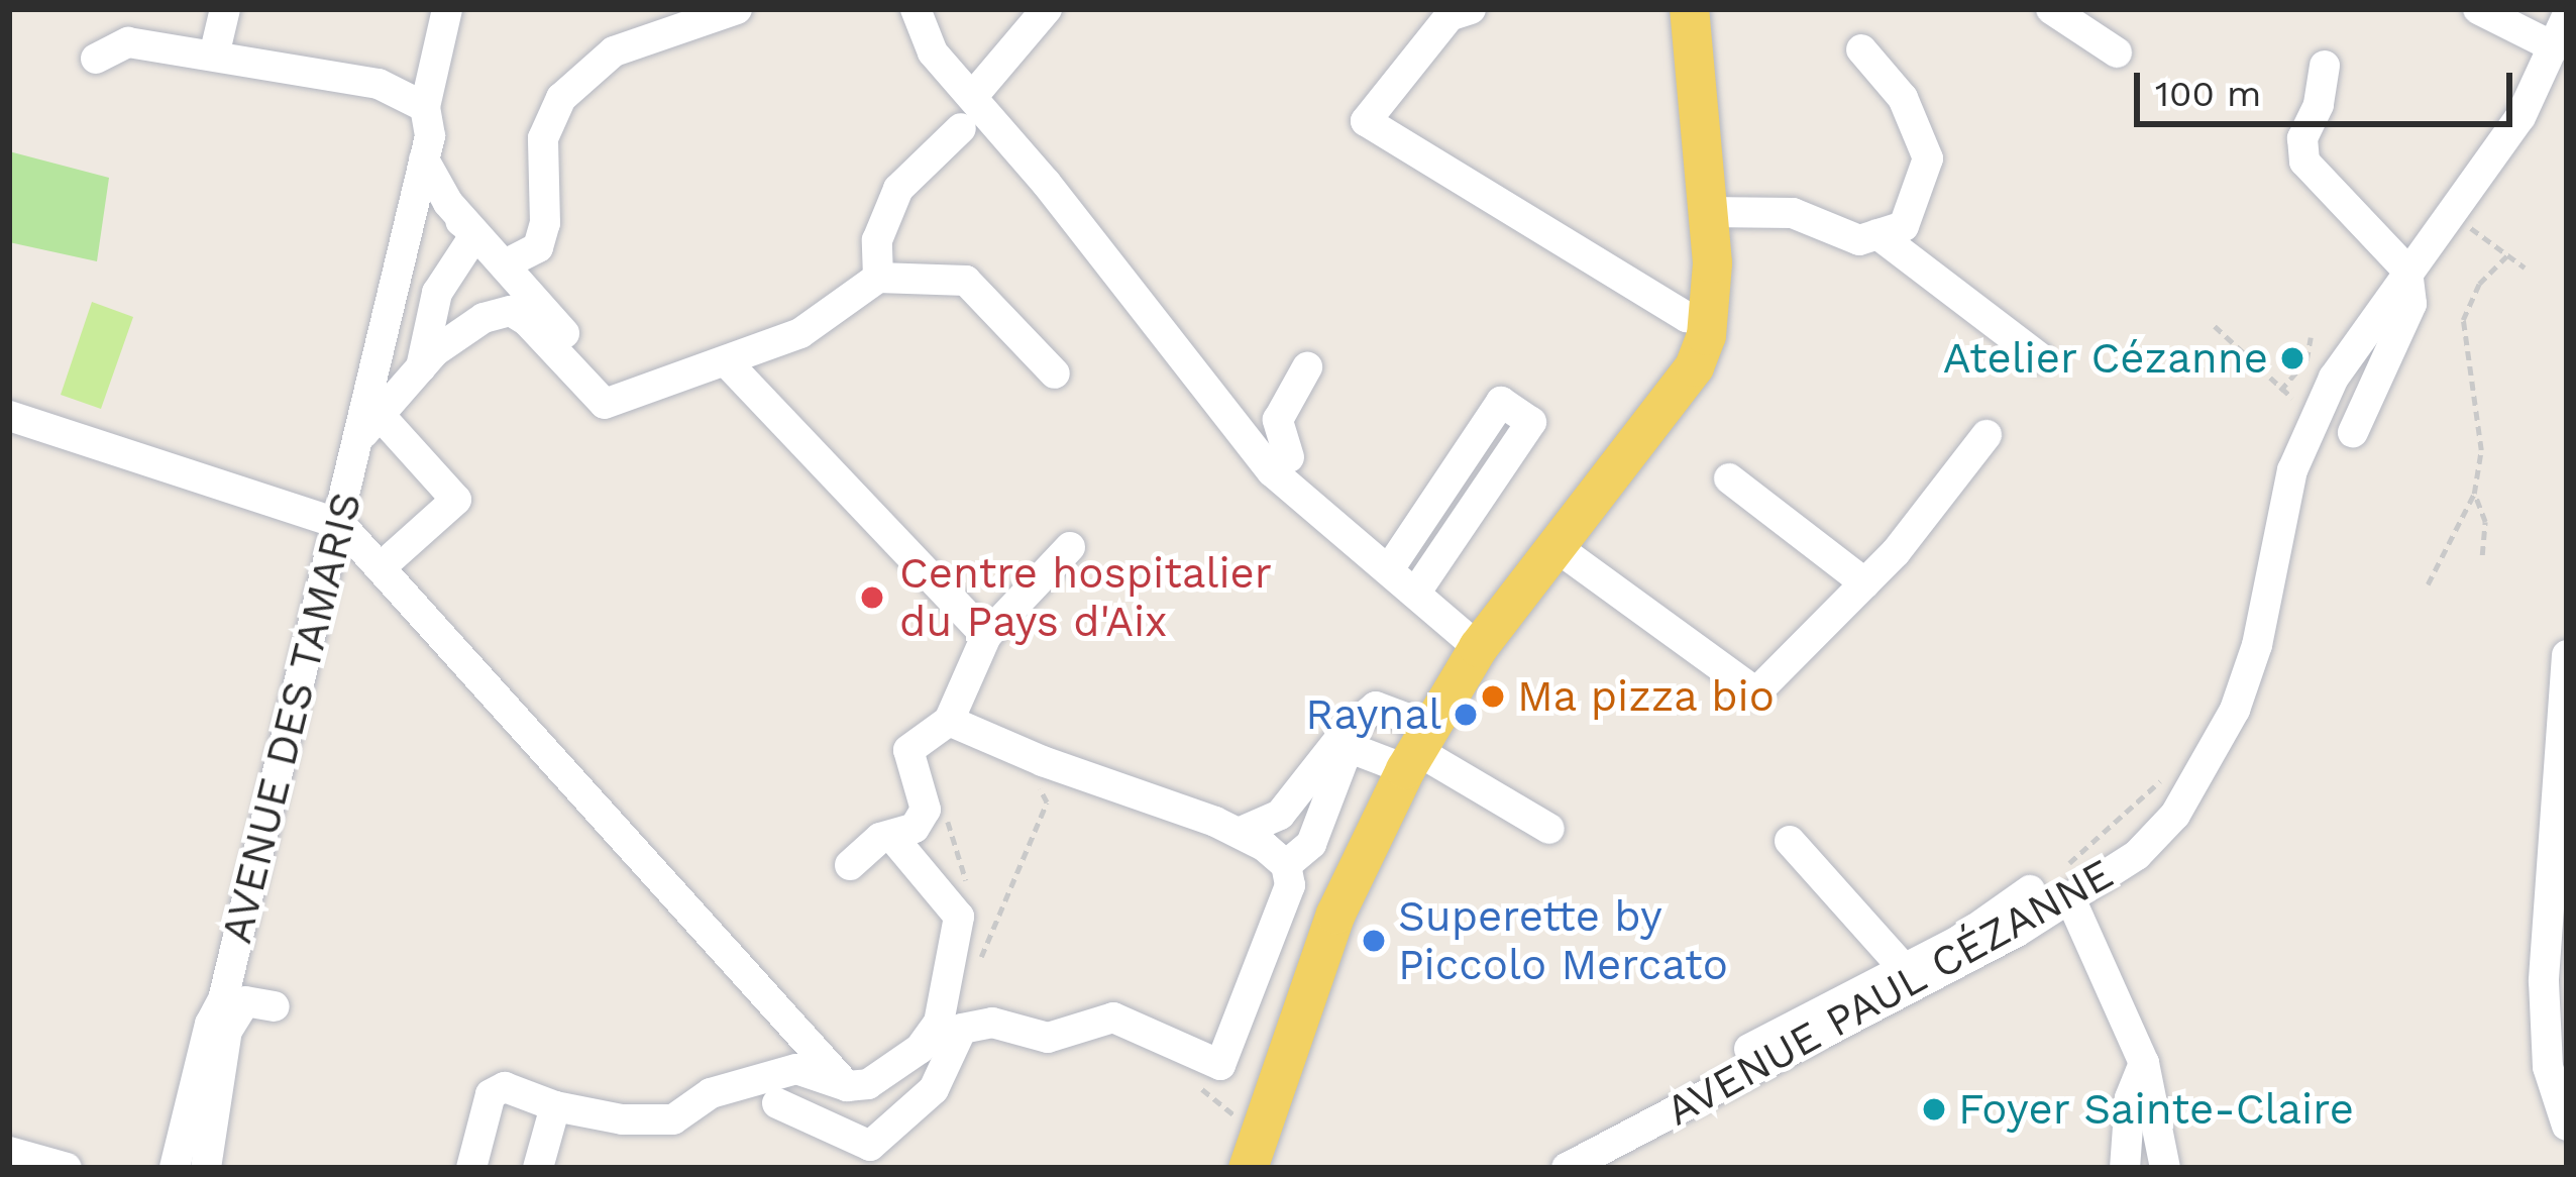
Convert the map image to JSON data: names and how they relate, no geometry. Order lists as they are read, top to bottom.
{
  "streets": {
    "street": ["AVENUE DES TAMARIS", "AVENUE PAUL CÉZANNE"]
  },
  "places": [
    "Atelier Cézanne",
    "Centre hospitalier du Pays d'Aix",
    "Ma pizza bio",
    "Raynal",
    "Superette by Piccolo Mercato",
    "Foyer Sainte-Claire"
  ],
  "scale_bar": "100 m"
}
